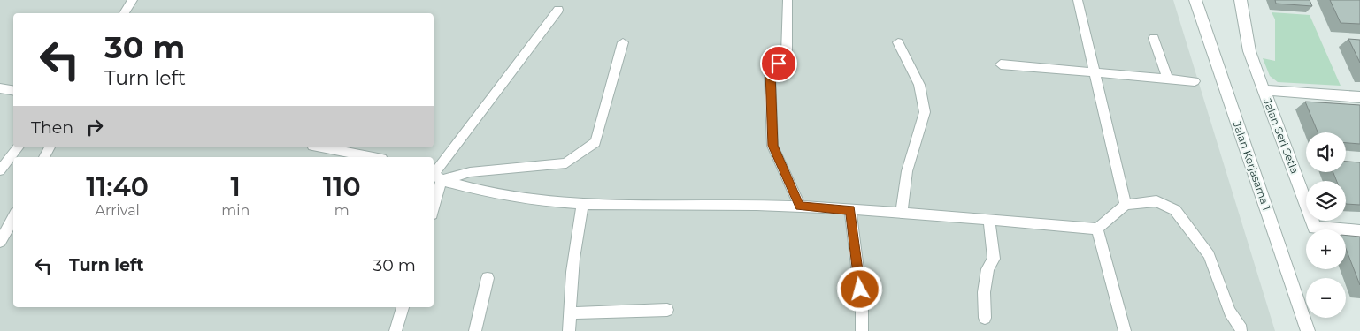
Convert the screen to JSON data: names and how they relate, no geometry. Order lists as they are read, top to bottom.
{
  "streets": {
    "street": ["Jalan Seri Setia", "Jalan Kerjasama 1"]
  },
  "page": {
    "turn": ["30 m", "Turn left"],
    "then": "Then",
    "map_buttons": ["+", "−"],
    "eta": [
      "11:40",
      "Arrival",
      "1",
      "min",
      "110",
      "m"
    ],
    "list": [
      {
        "name": "Turn left",
        "value": "30 m"
      }
    ]
  }
}
